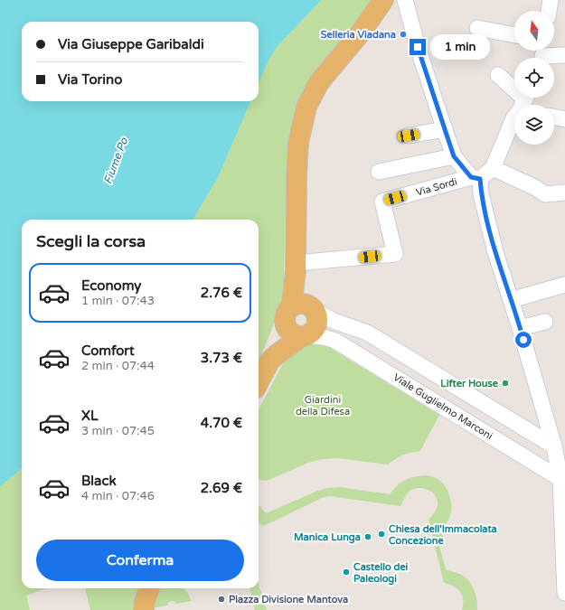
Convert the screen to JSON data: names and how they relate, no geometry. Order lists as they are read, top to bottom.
{
  "streets": {
    "street": ["Via Sordi", "Viale Guglielmo Marconi"]
  },
  "water": ["Fiume Po"],
  "parks": ["Giardini della Difesa"],
  "places": [
    "Selleria Viadana",
    "Lifter House",
    "Chiesa dell'Immacolata Concezione",
    "Manica Lunga",
    "Castello dei Paleologi",
    "Piazza Divisione Mantova"
  ],
  "north": "top",
  "page": {
    "banner": ["Via Giuseppe Garibaldi", "Via Torino"],
    "bubble": "1 min",
    "heading": "Scegli la corsa",
    "list": [
      {
        "name": "Economy",
        "note": "1 min · 07:43",
        "value": "2.76 €"
      },
      {
        "name": "Comfort",
        "note": "2 min · 07:44",
        "value": "3.73 €"
      },
      {
        "name": "XL",
        "note": "3 min · 07:45",
        "value": "4.70 €"
      },
      {
        "name": "Black",
        "note": "4 min · 07:46",
        "value": "2.69 €"
      }
    ],
    "buttons": "Conferma"
  }
}
